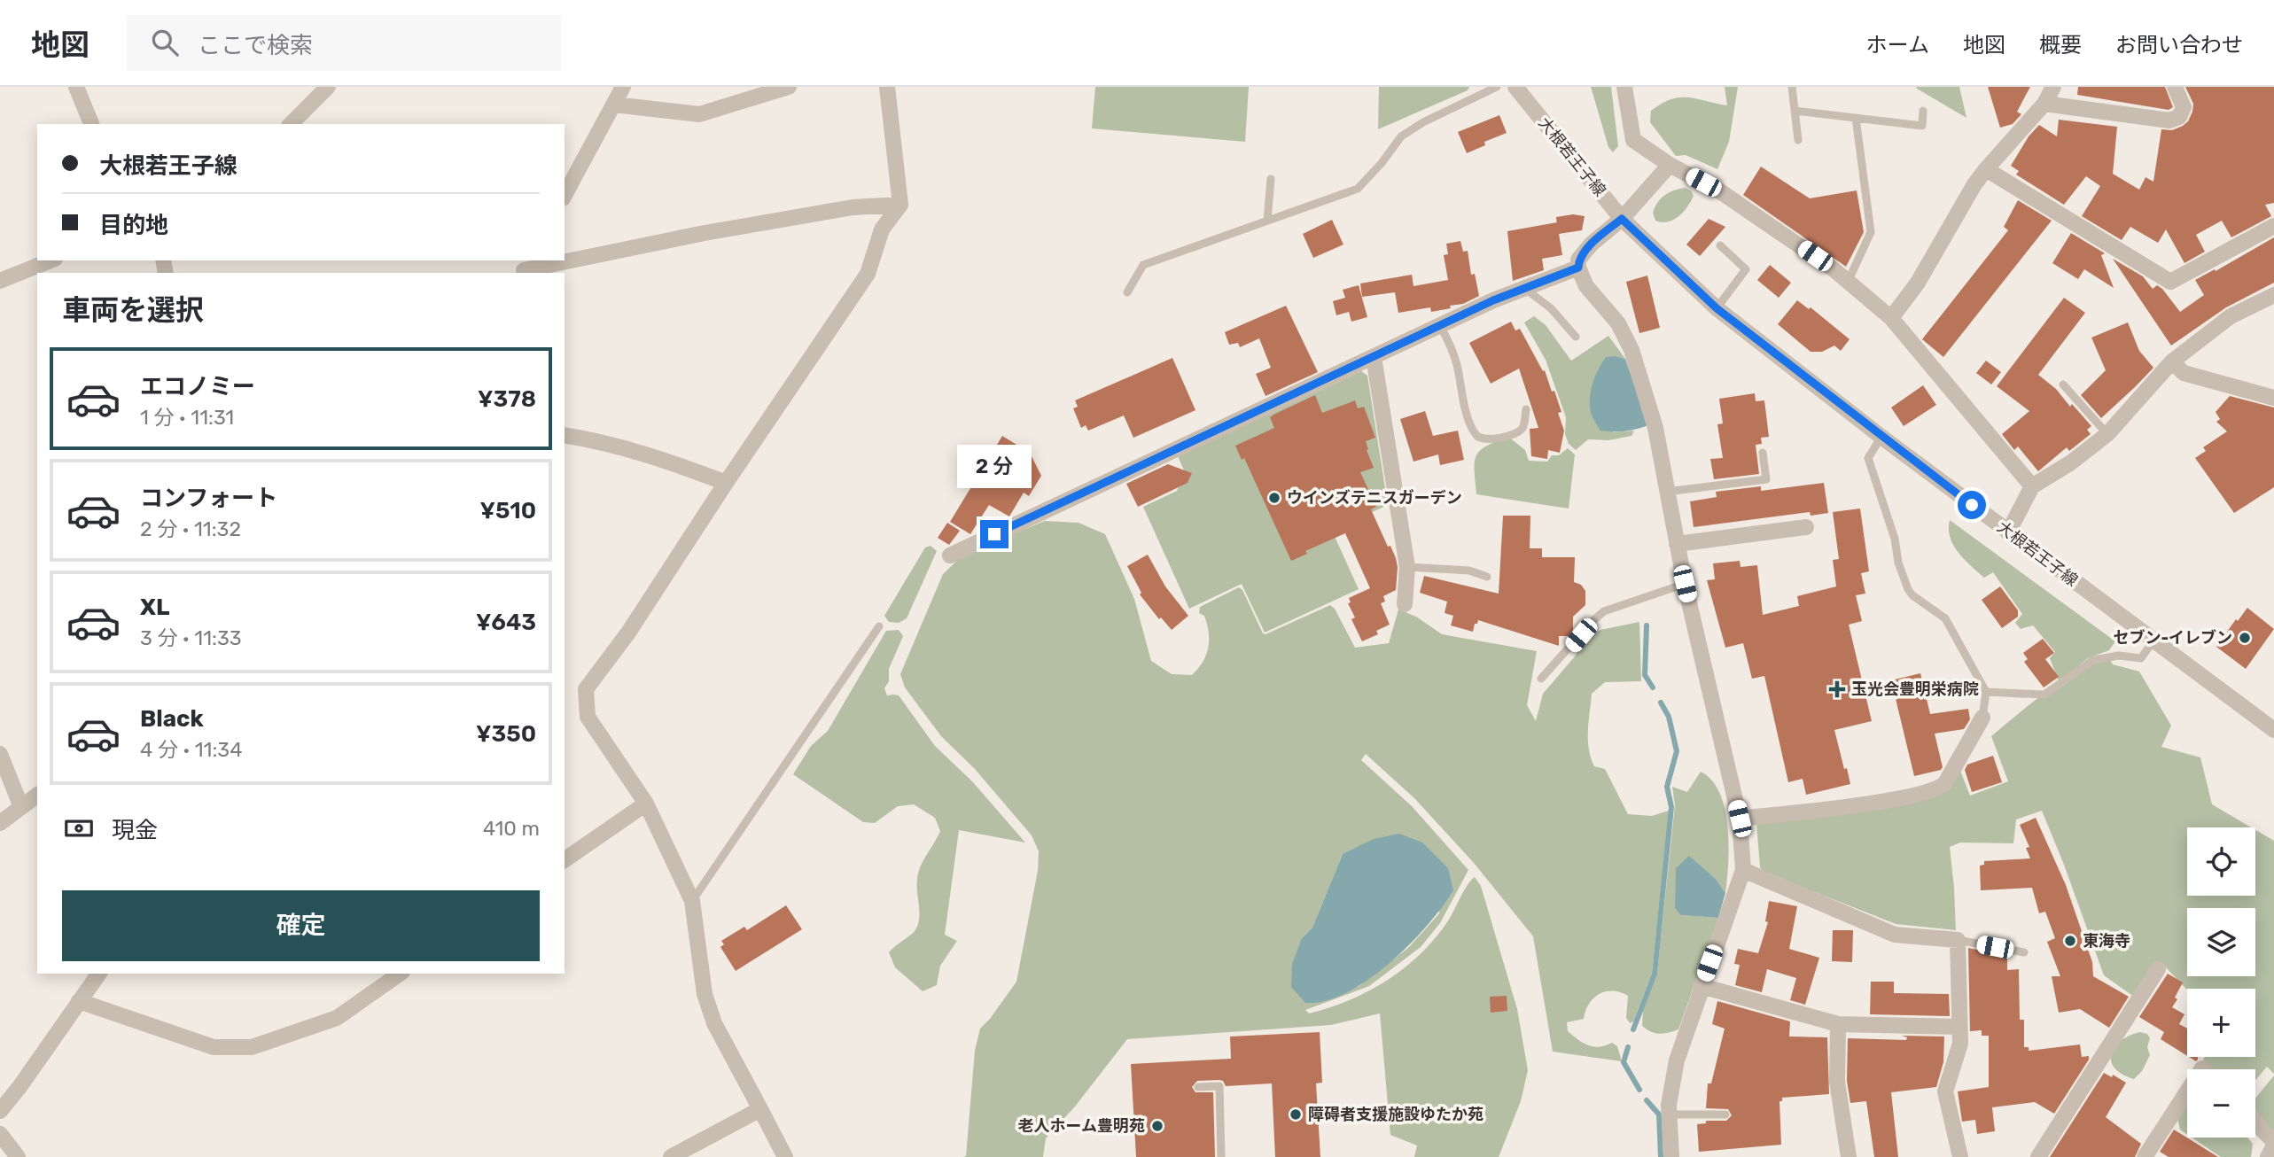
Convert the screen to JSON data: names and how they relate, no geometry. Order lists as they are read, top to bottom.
{
  "streets": {
    "street": ["大根若王子線"]
  },
  "places": {
    "other": [
      "ウインズテニスガーデン",
      "セブン-イレブン",
      "東海寺",
      "障碍者支援施設ゆたか苑",
      "老人ホーム豊明苑"
    ],
    "health": ["玉光会豊明栄病院"]
  },
  "page": {
    "header": "地図",
    "search": "ここで検索",
    "nav": [
      "ホーム",
      "地図",
      "概要",
      "お問い合わせ"
    ],
    "banner": ["大根若王子線", "目的地"],
    "heading": "車両を選択",
    "list": [
      {
        "name": "エコノミー",
        "note": "1 分 · 11:31",
        "value": "¥378"
      },
      {
        "name": "コンフォート",
        "note": "2 分 · 11:32",
        "value": "¥510"
      },
      {
        "name": "XL",
        "note": "3 分 · 11:33",
        "value": "¥643"
      },
      {
        "name": "Black",
        "note": "4 分 · 11:34",
        "value": "¥350"
      }
    ],
    "bubble": "2 分",
    "pay": ["現金", "410 m"],
    "map_buttons": ["+", "−"],
    "buttons": "確定"
  }
}
